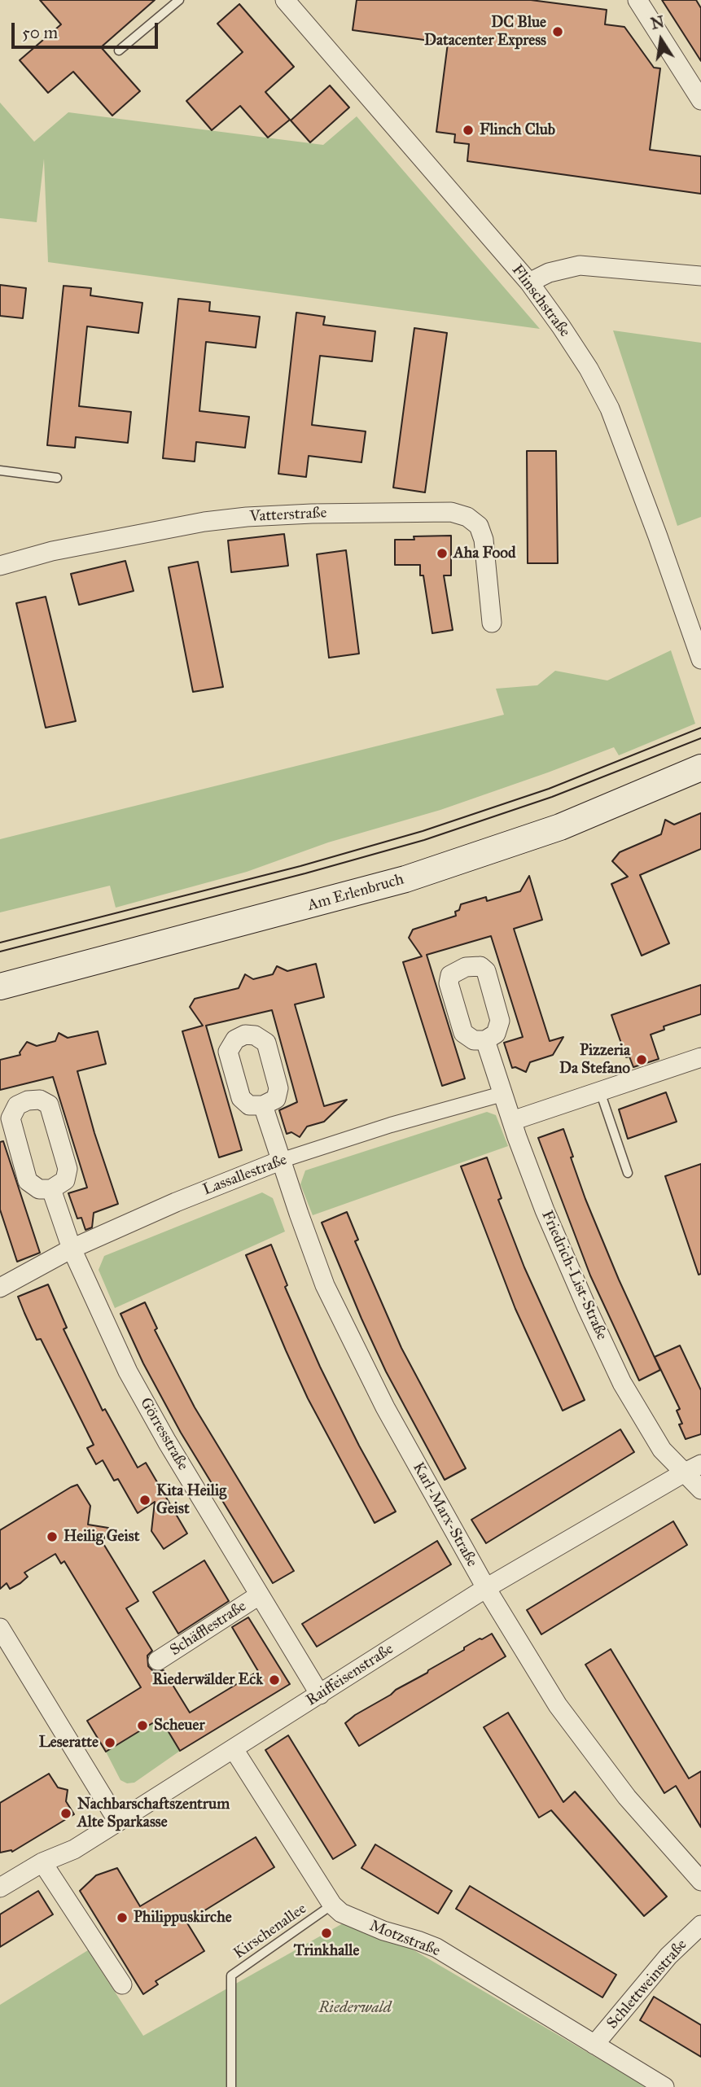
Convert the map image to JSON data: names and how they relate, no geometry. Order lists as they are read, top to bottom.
{
  "streets": {
    "main road": ["Am Erlenbruch"],
    "street": [
      "Flinschstraße",
      "Vatterstraße",
      "Lassallestraße",
      "Friedrich-List-Straße",
      "Görresstraße",
      "Karl-Marx-Straße",
      "Schäfflestraße",
      "Raiffeisenstraße",
      "Motzstraße",
      "Schlettweinstraße"
    ],
    "lane": ["Kirschenallee"]
  },
  "crossings": [
    ["Lassallestraße", "Friedrich-List-Straße"],
    ["Lassallestraße", "Görresstraße"],
    ["Lassallestraße", "Karl-Marx-Straße"],
    ["Friedrich-List-Straße", "Raiffeisenstraße"],
    ["Görresstraße", "Schäfflestraße"],
    ["Görresstraße", "Raiffeisenstraße"],
    ["Karl-Marx-Straße", "Raiffeisenstraße"],
    ["Raiffeisenstraße", "Motzstraße"],
    ["Kirschenallee", "Motzstraße"],
    ["Motzstraße", "Schlettweinstraße"]
  ],
  "parks": ["Riederwald"],
  "places": [
    "DC Blue Datacenter Express",
    "Flinch Club",
    "Aha Food",
    "Pizzeria Da Stefano",
    "Kita Heilig Geist",
    "Heilig Geist",
    "Riederwälder Eck",
    "Scheuer",
    "Leseratte",
    "Nachbarschaftszentrum Alte Sparkasse",
    "Philippuskirche",
    "Trinkhalle"
  ],
  "scale_bar": "50 m",
  "north": "top"
}
